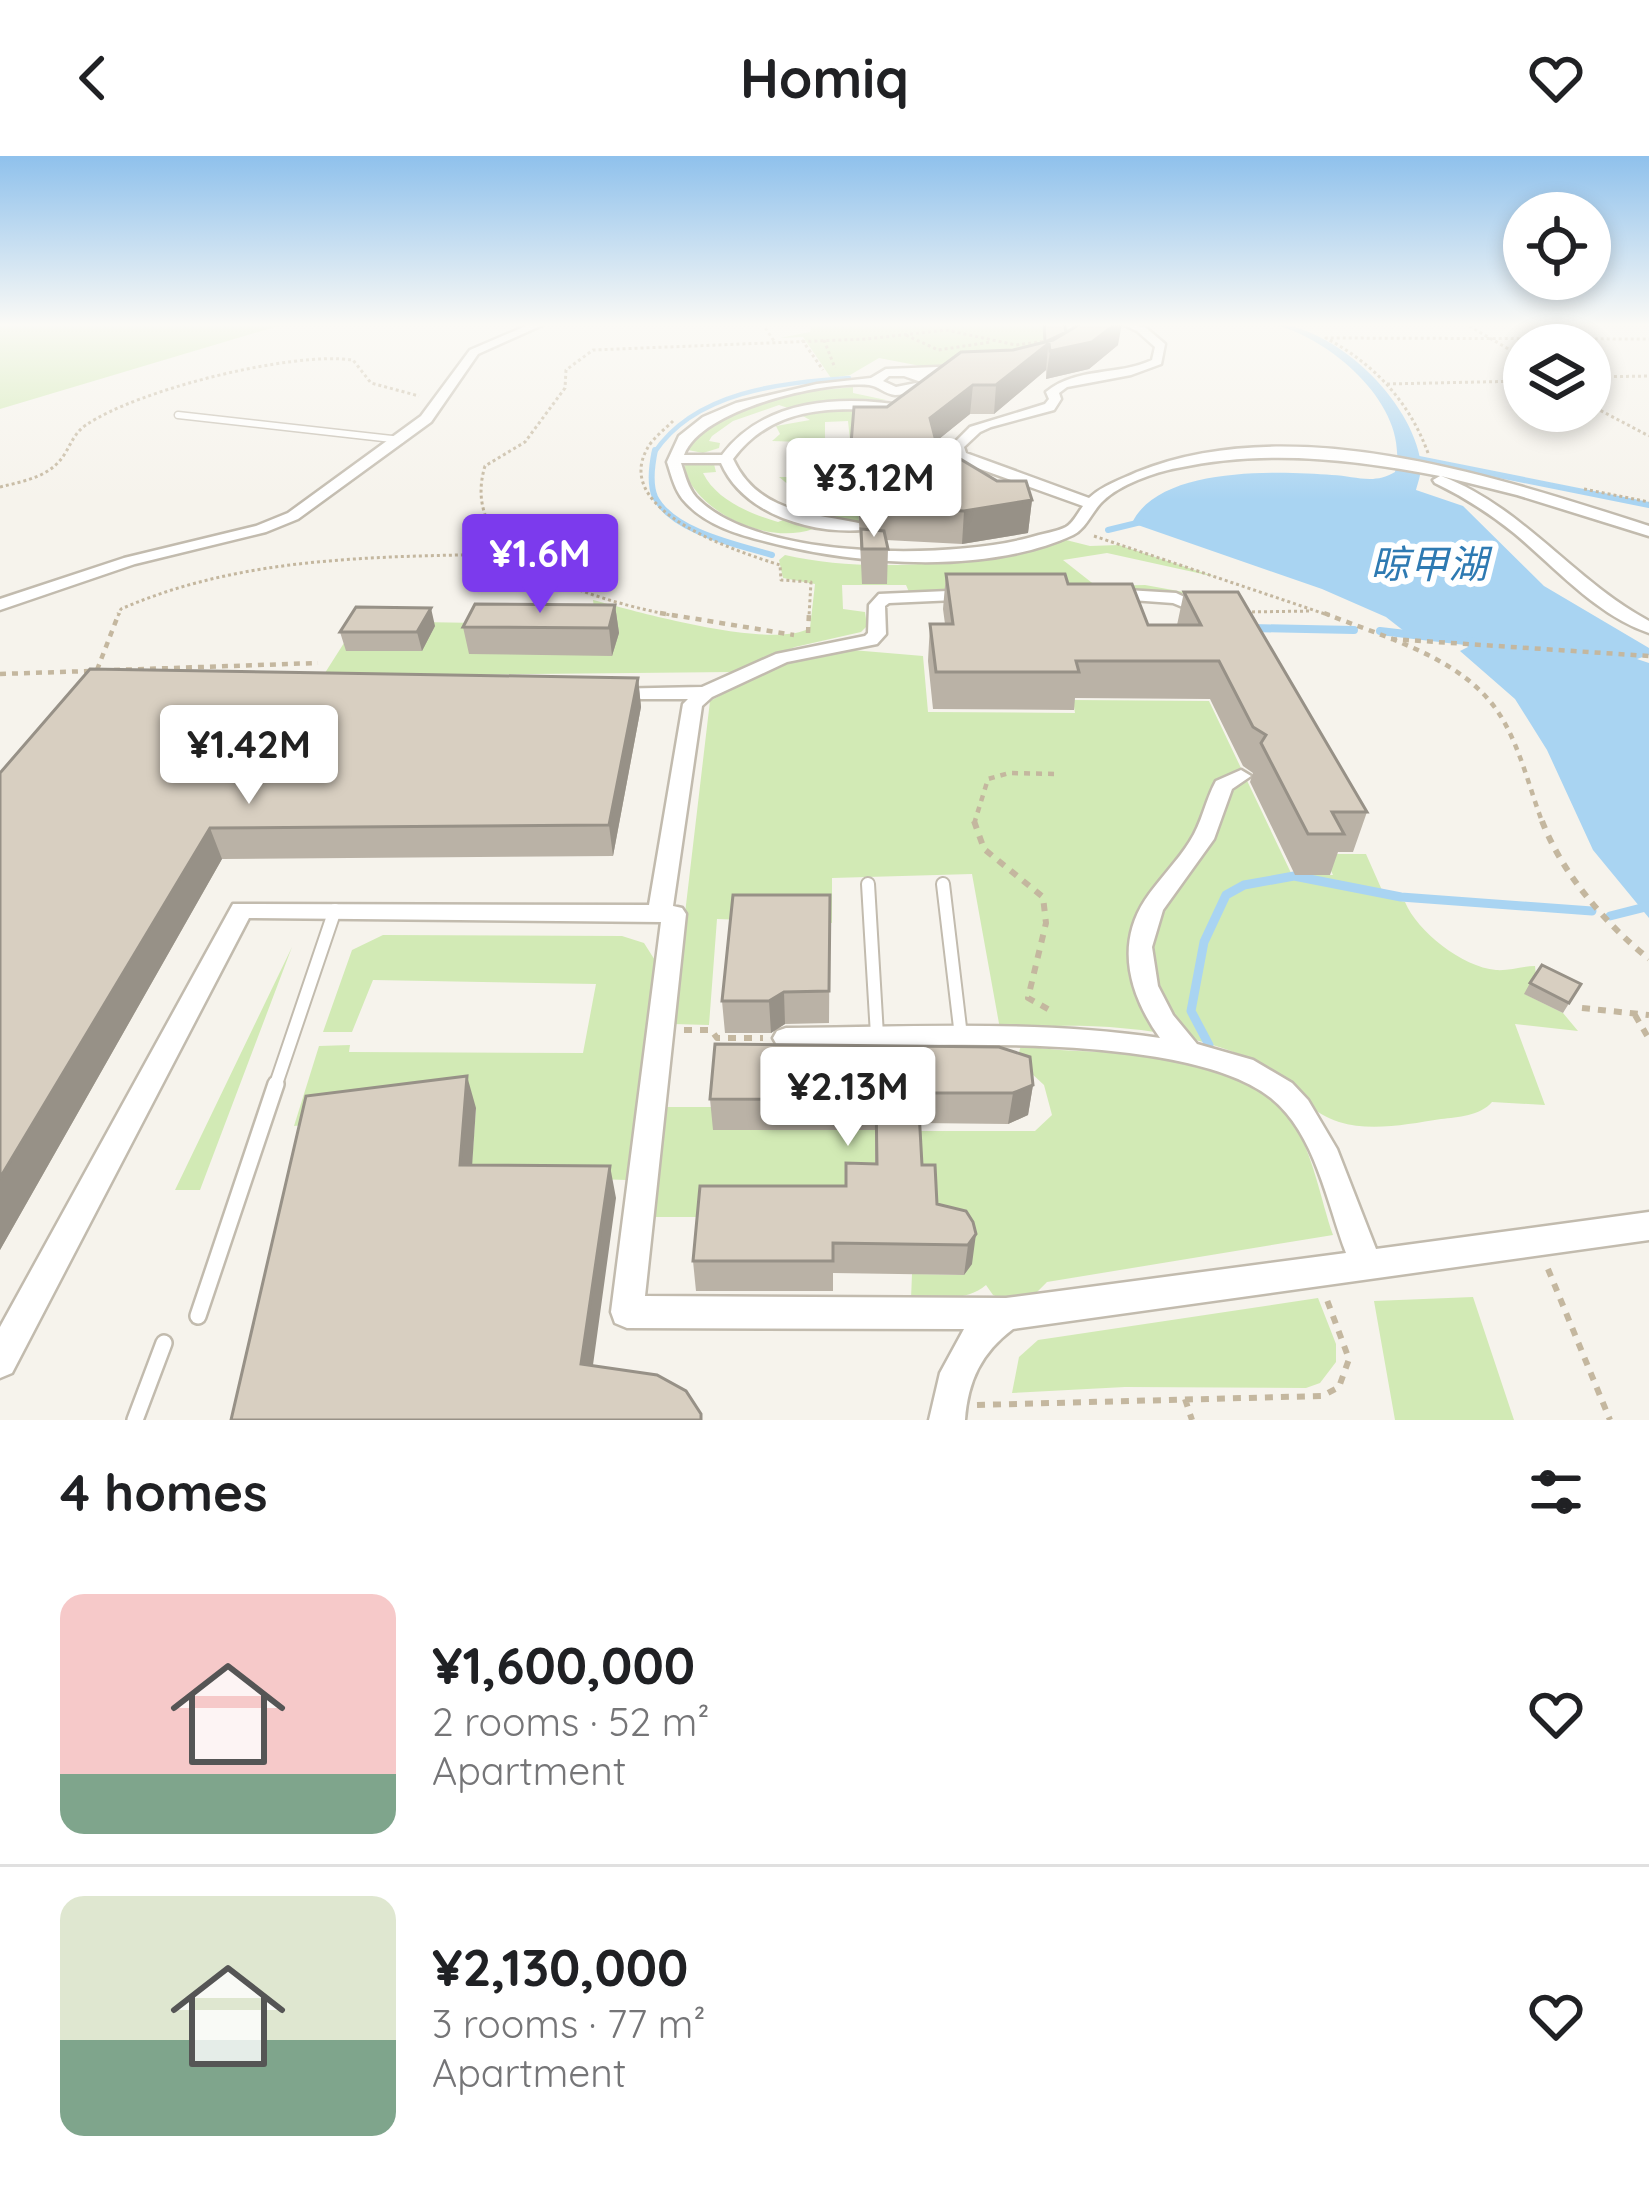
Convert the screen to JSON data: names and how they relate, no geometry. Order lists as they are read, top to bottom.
{
  "water": ["晾甲湖"],
  "page": {
    "header": "Homiq",
    "price": [
      "¥3.12M",
      "¥1.6M",
      "¥1.42M",
      "¥2.13M"
    ],
    "heading": "4 homes",
    "list": [
      {
        "name": "¥1,600,000",
        "note": "2 rooms · 52 m² · Apartment"
      },
      {
        "name": "¥2,130,000",
        "note": "3 rooms · 77 m² · Apartment"
      }
    ]
  }
}
